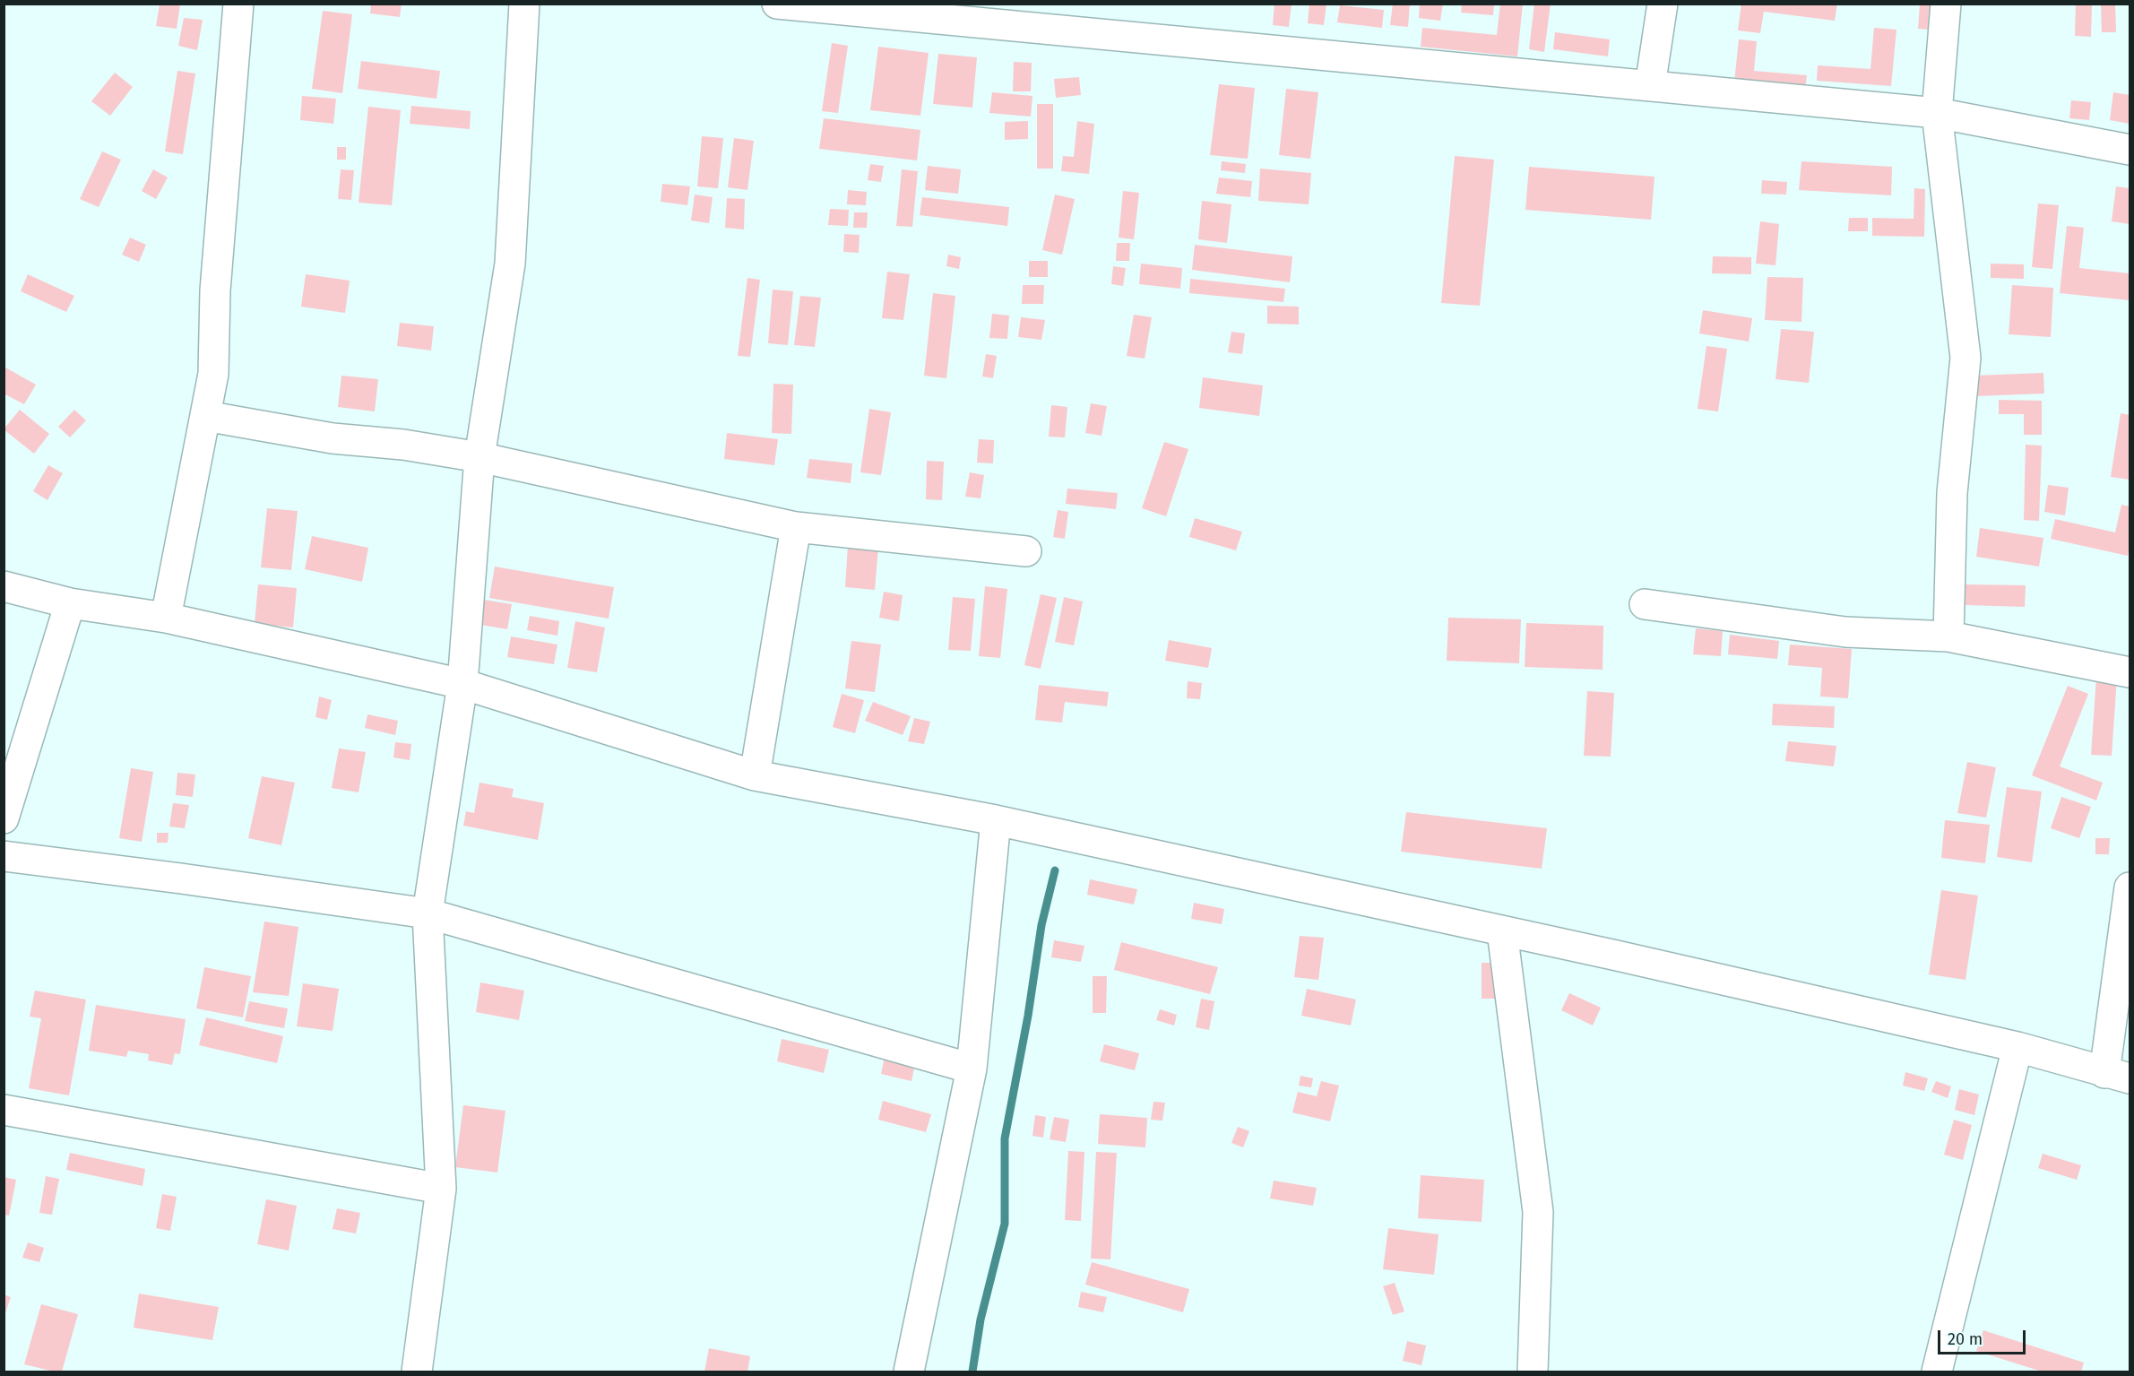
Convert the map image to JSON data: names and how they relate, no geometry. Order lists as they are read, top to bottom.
{
  "scale_bar": "20 m"
}
